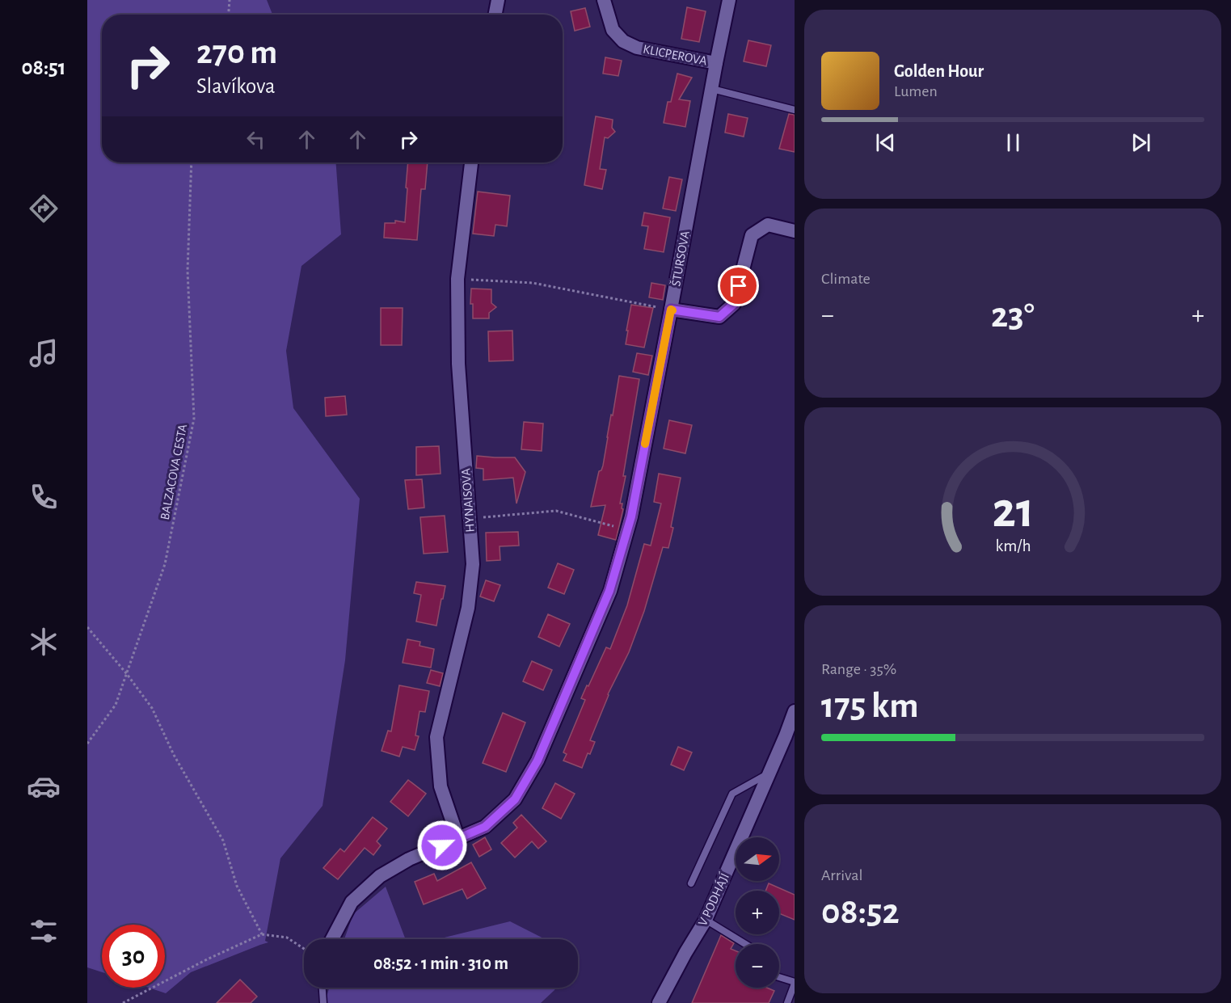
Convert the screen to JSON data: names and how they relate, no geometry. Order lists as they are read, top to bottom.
{
  "streets": {
    "street": [
      "KLICPEROVA",
      "ŠTURSOVA",
      "HYNAISOVA",
      "V PODHÁJÍ"
    ],
    "path": ["BALZACOVA CESTA"]
  },
  "crossings": [
    ["KLICPEROVA", "ŠTURSOVA"],
    ["ŠTURSOVA", "HYNAISOVA"]
  ],
  "north": "right",
  "page": {
    "tabs": "08:51",
    "turn": ["270 m", "Slavíkova"],
    "song": ["Golden Hour", "Lumen"],
    "tile": [
      "Climate",
      ["Range · 35%", "175 km"],
      ["Arrival", "08:52"]
    ],
    "heat": ["−", "23°", "+"],
    "map_buttons": ["+", "−"],
    "limit": "30",
    "trip": "08:52 · 1 min · 310 m",
    "gauge": ["21", "km/h"]
  }
}
